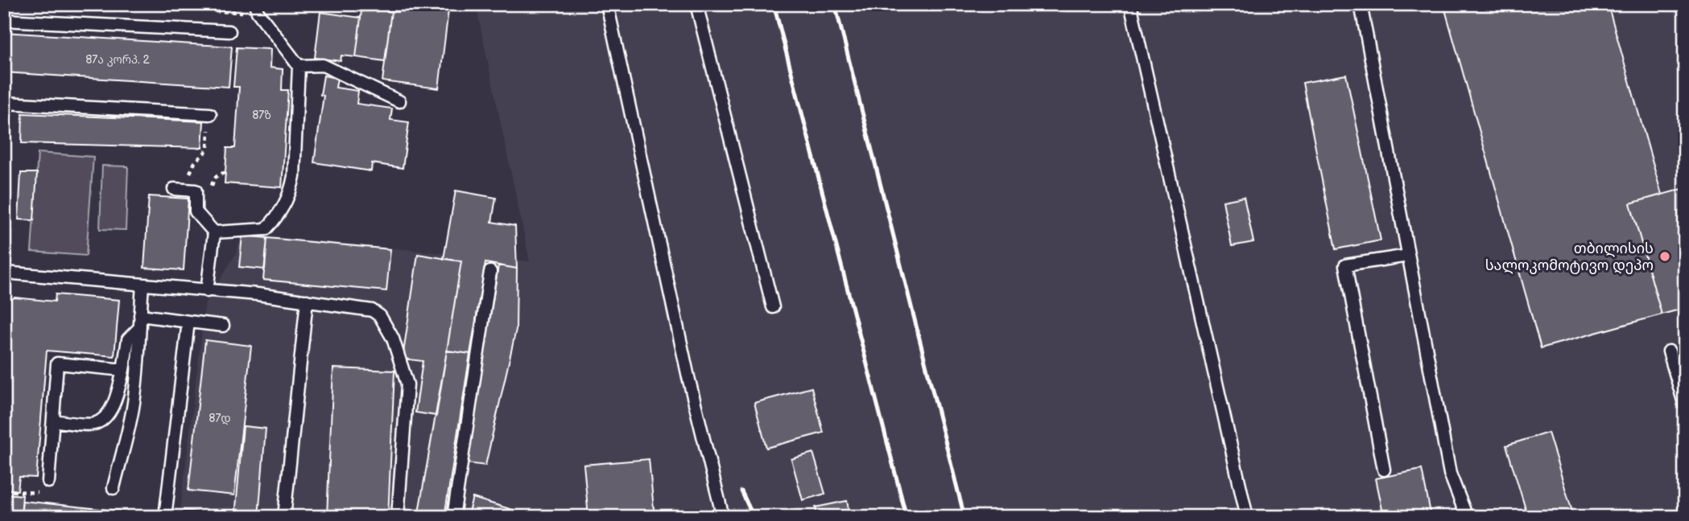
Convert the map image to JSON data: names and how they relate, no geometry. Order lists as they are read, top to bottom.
{
  "places": ["თბილისის სალოკომოტივო დეპო"],
  "house_numbers": ["87ა კორპ. 2", "87ზ", "87დ"]
}
